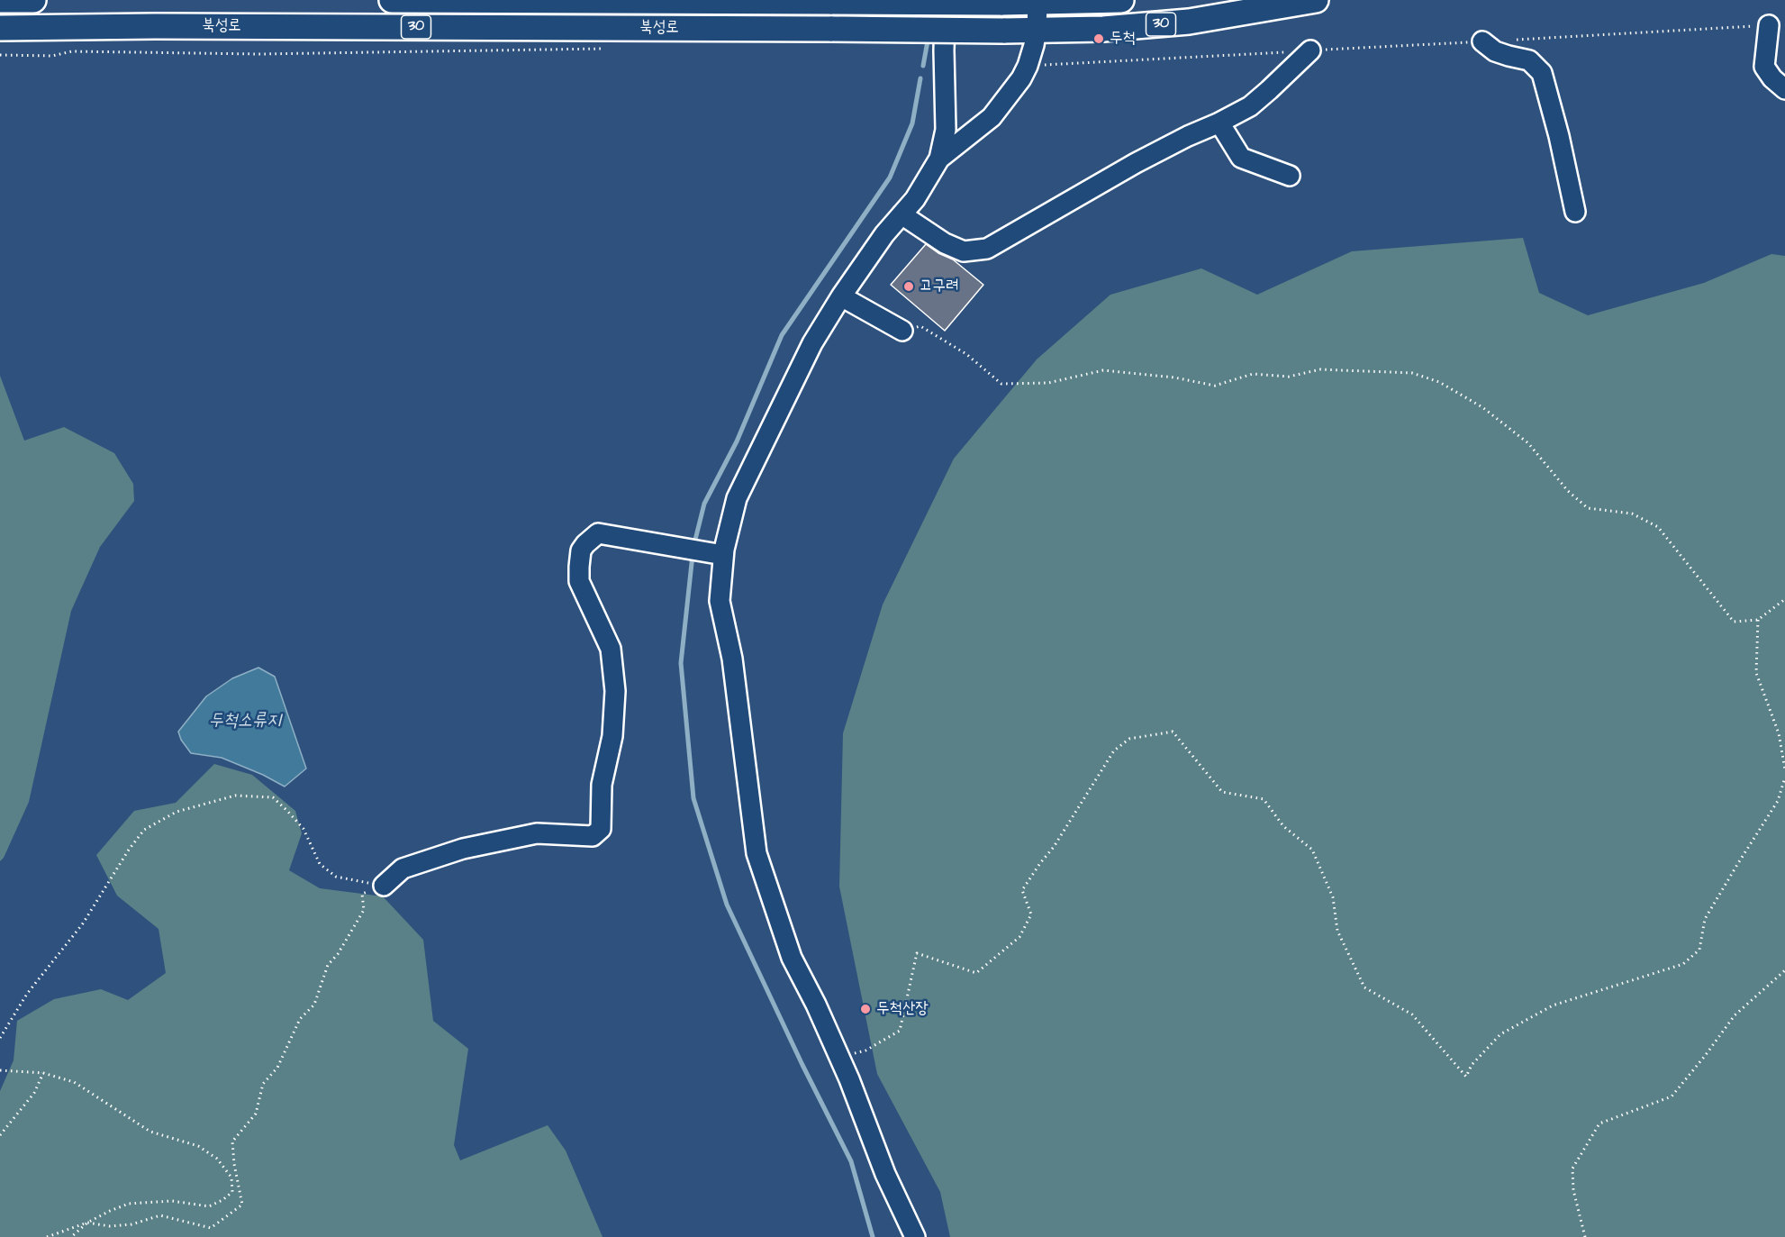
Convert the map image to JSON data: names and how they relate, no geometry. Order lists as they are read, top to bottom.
{
  "streets": {
    "main road": ["30", "북성로"]
  },
  "water": ["두척소류지"],
  "places": ["두척", "고구려", "두척산장"]
}
